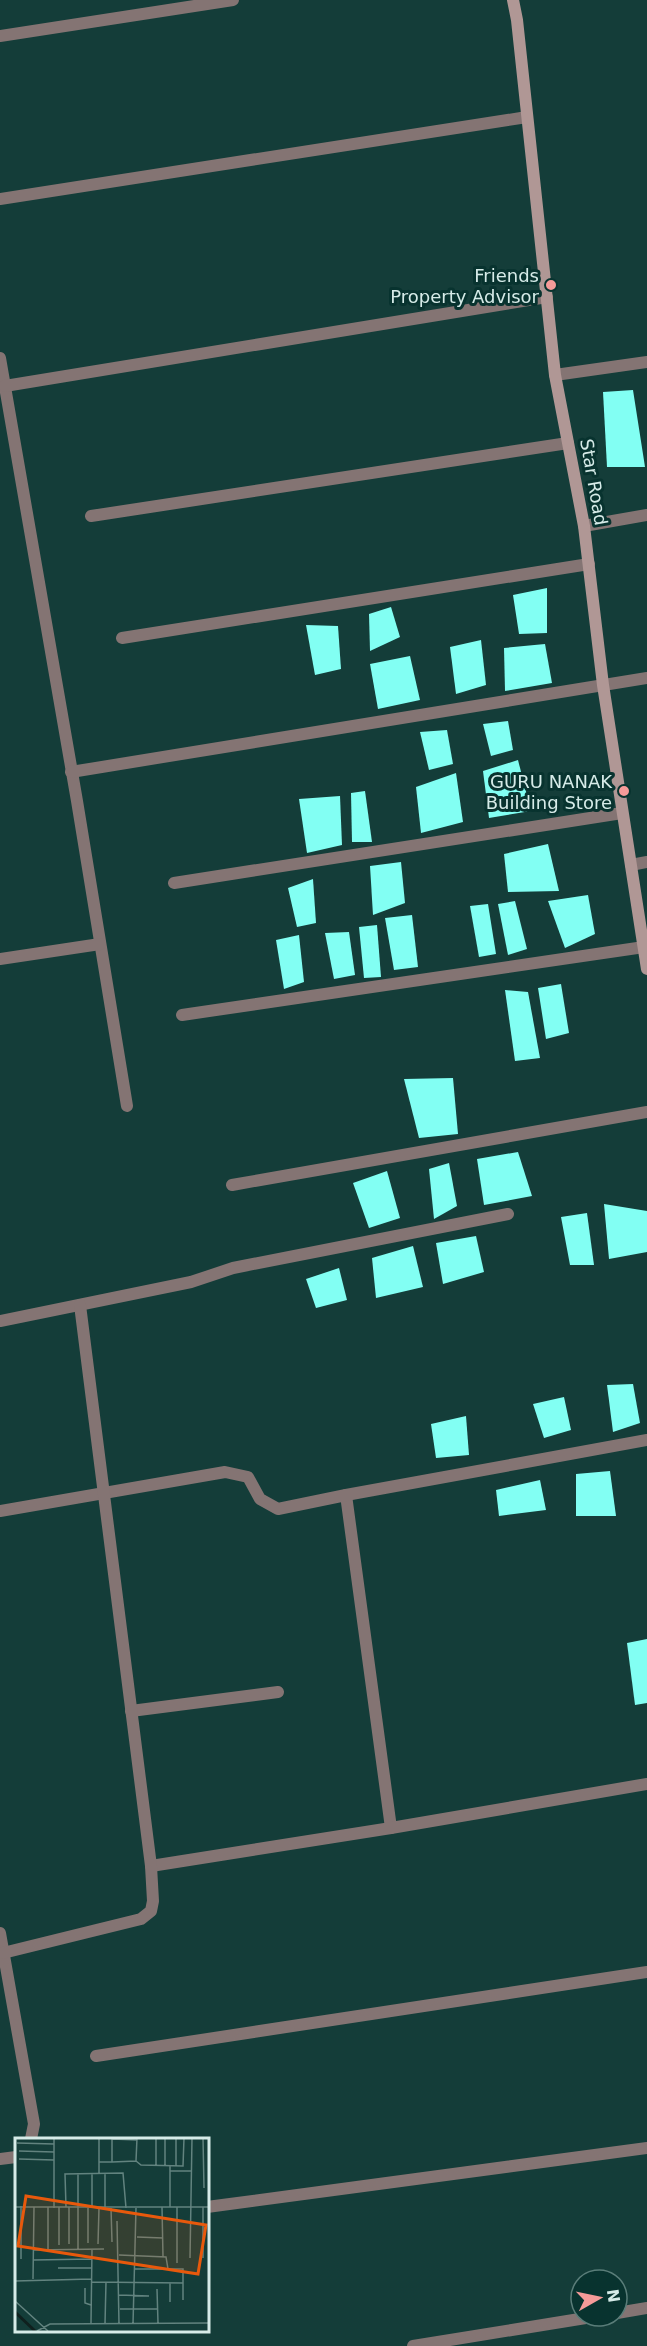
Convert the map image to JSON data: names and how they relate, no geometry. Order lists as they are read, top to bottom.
{
  "streets": {
    "street": ["Star Road"]
  },
  "places": ["Friends Property Advisor", "GURU NANAK Building Store"],
  "north": "right"
}
